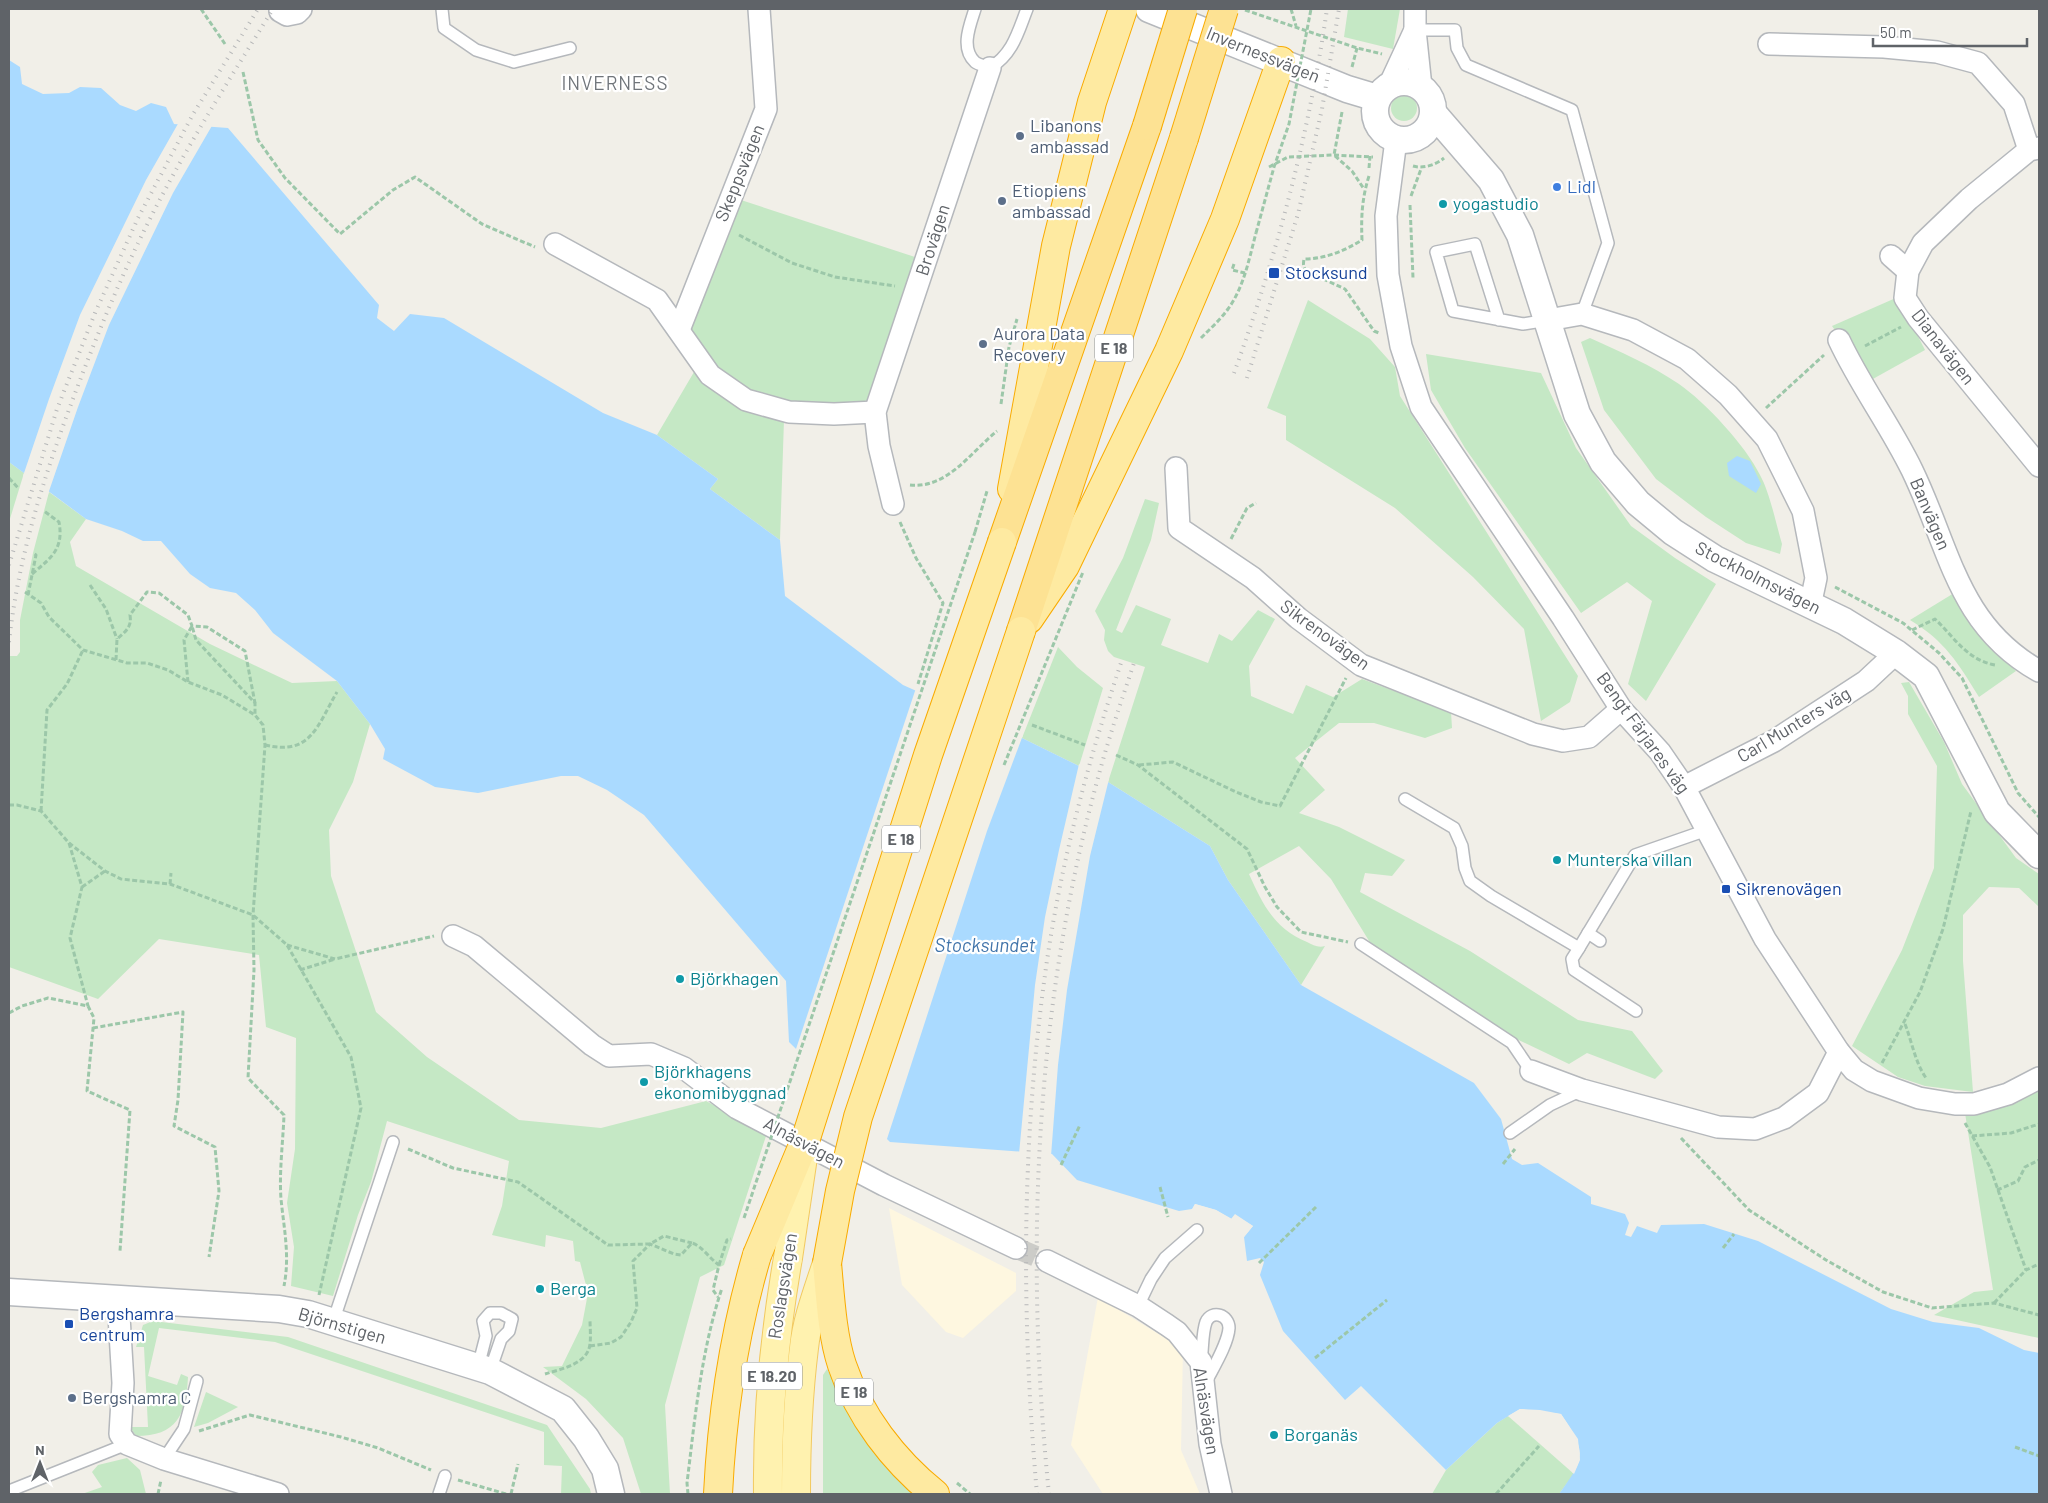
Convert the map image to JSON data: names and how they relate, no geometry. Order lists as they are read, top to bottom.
{
  "streets": {
    "highway": ["E 18"],
    "main road": ["Roslagsvägen", "E 18.20"],
    "street": [
      "Invernessvägen",
      "Skeppsvägen",
      "Brovägen",
      "Dianavägen",
      "Banvägen",
      "Stockholmsvägen",
      "Sikrenovägen",
      "Carl Munters väg",
      "Bengt Färjares väg",
      "Alnäsvägen",
      "Björnstigen"
    ]
  },
  "crossings": [
    ["Invernessvägen", "Stockholmsvägen"],
    ["Invernessvägen", "Bengt Färjares väg"],
    ["E 18", "Roslagsvägen"],
    ["Stockholmsvägen", "Carl Munters väg"],
    ["Stockholmsvägen", "Bengt Färjares väg"],
    ["Sikrenovägen", "Bengt Färjares väg"],
    ["Carl Munters väg", "Bengt Färjares väg"]
  ],
  "districts": ["INVERNESS"],
  "water": ["Stocksundet"],
  "places": {
    "other": [
      "Libanons ambassad",
      "Lidl",
      "Etiopiens ambassad",
      "yogastudio",
      "Aurora Data Recovery",
      "Munterska villan",
      "Björkhagen",
      "Björkhagens ekonomibyggnad",
      "Berga",
      "Bergshamra C",
      "Borganäs"
    ],
    "transit": ["Stocksund", "Sikrenovägen", "Bergshamra centrum"]
  },
  "scale_bar": "50 m",
  "north": "top"
}
